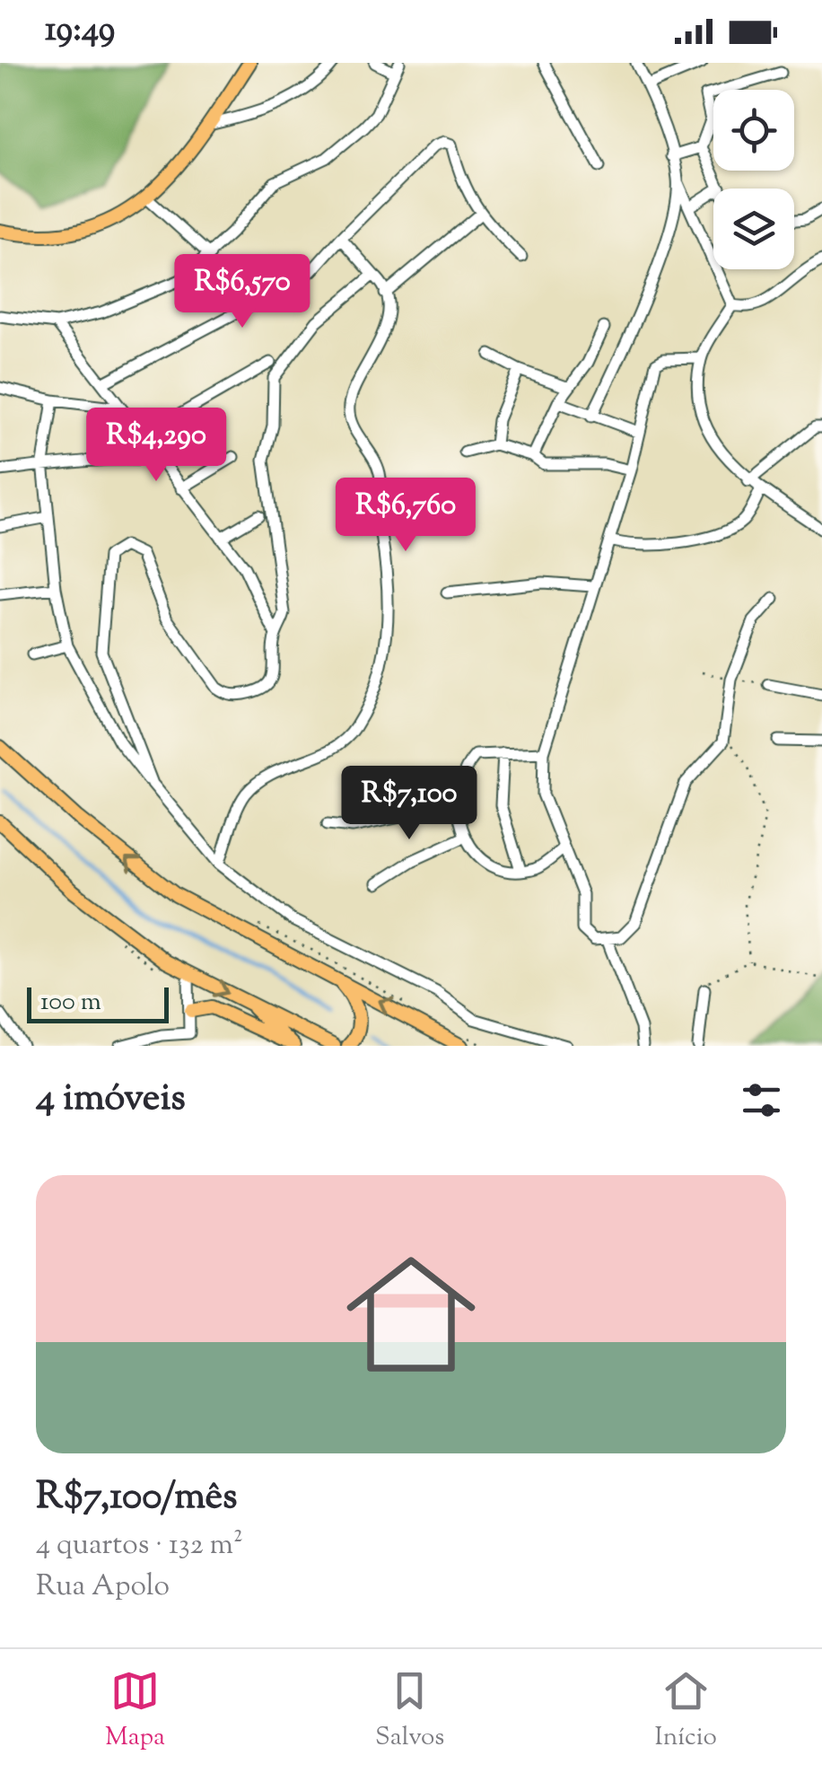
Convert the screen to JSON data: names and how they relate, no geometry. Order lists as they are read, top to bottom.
{
  "scale_bar": "100 m",
  "page": {
    "status": "19:49",
    "price": [
      "R$6,570",
      "R$4,290",
      "R$6,760",
      "R$7,100"
    ],
    "scale": "100 m",
    "heading": "4 imóveis",
    "list": [
      {
        "name": "R$7,100/mês",
        "note": "4 quartos · 132 m² · Rua Apolo"
      }
    ],
    "tabs": ["Mapa", "Salvos", "Início"]
  }
}
